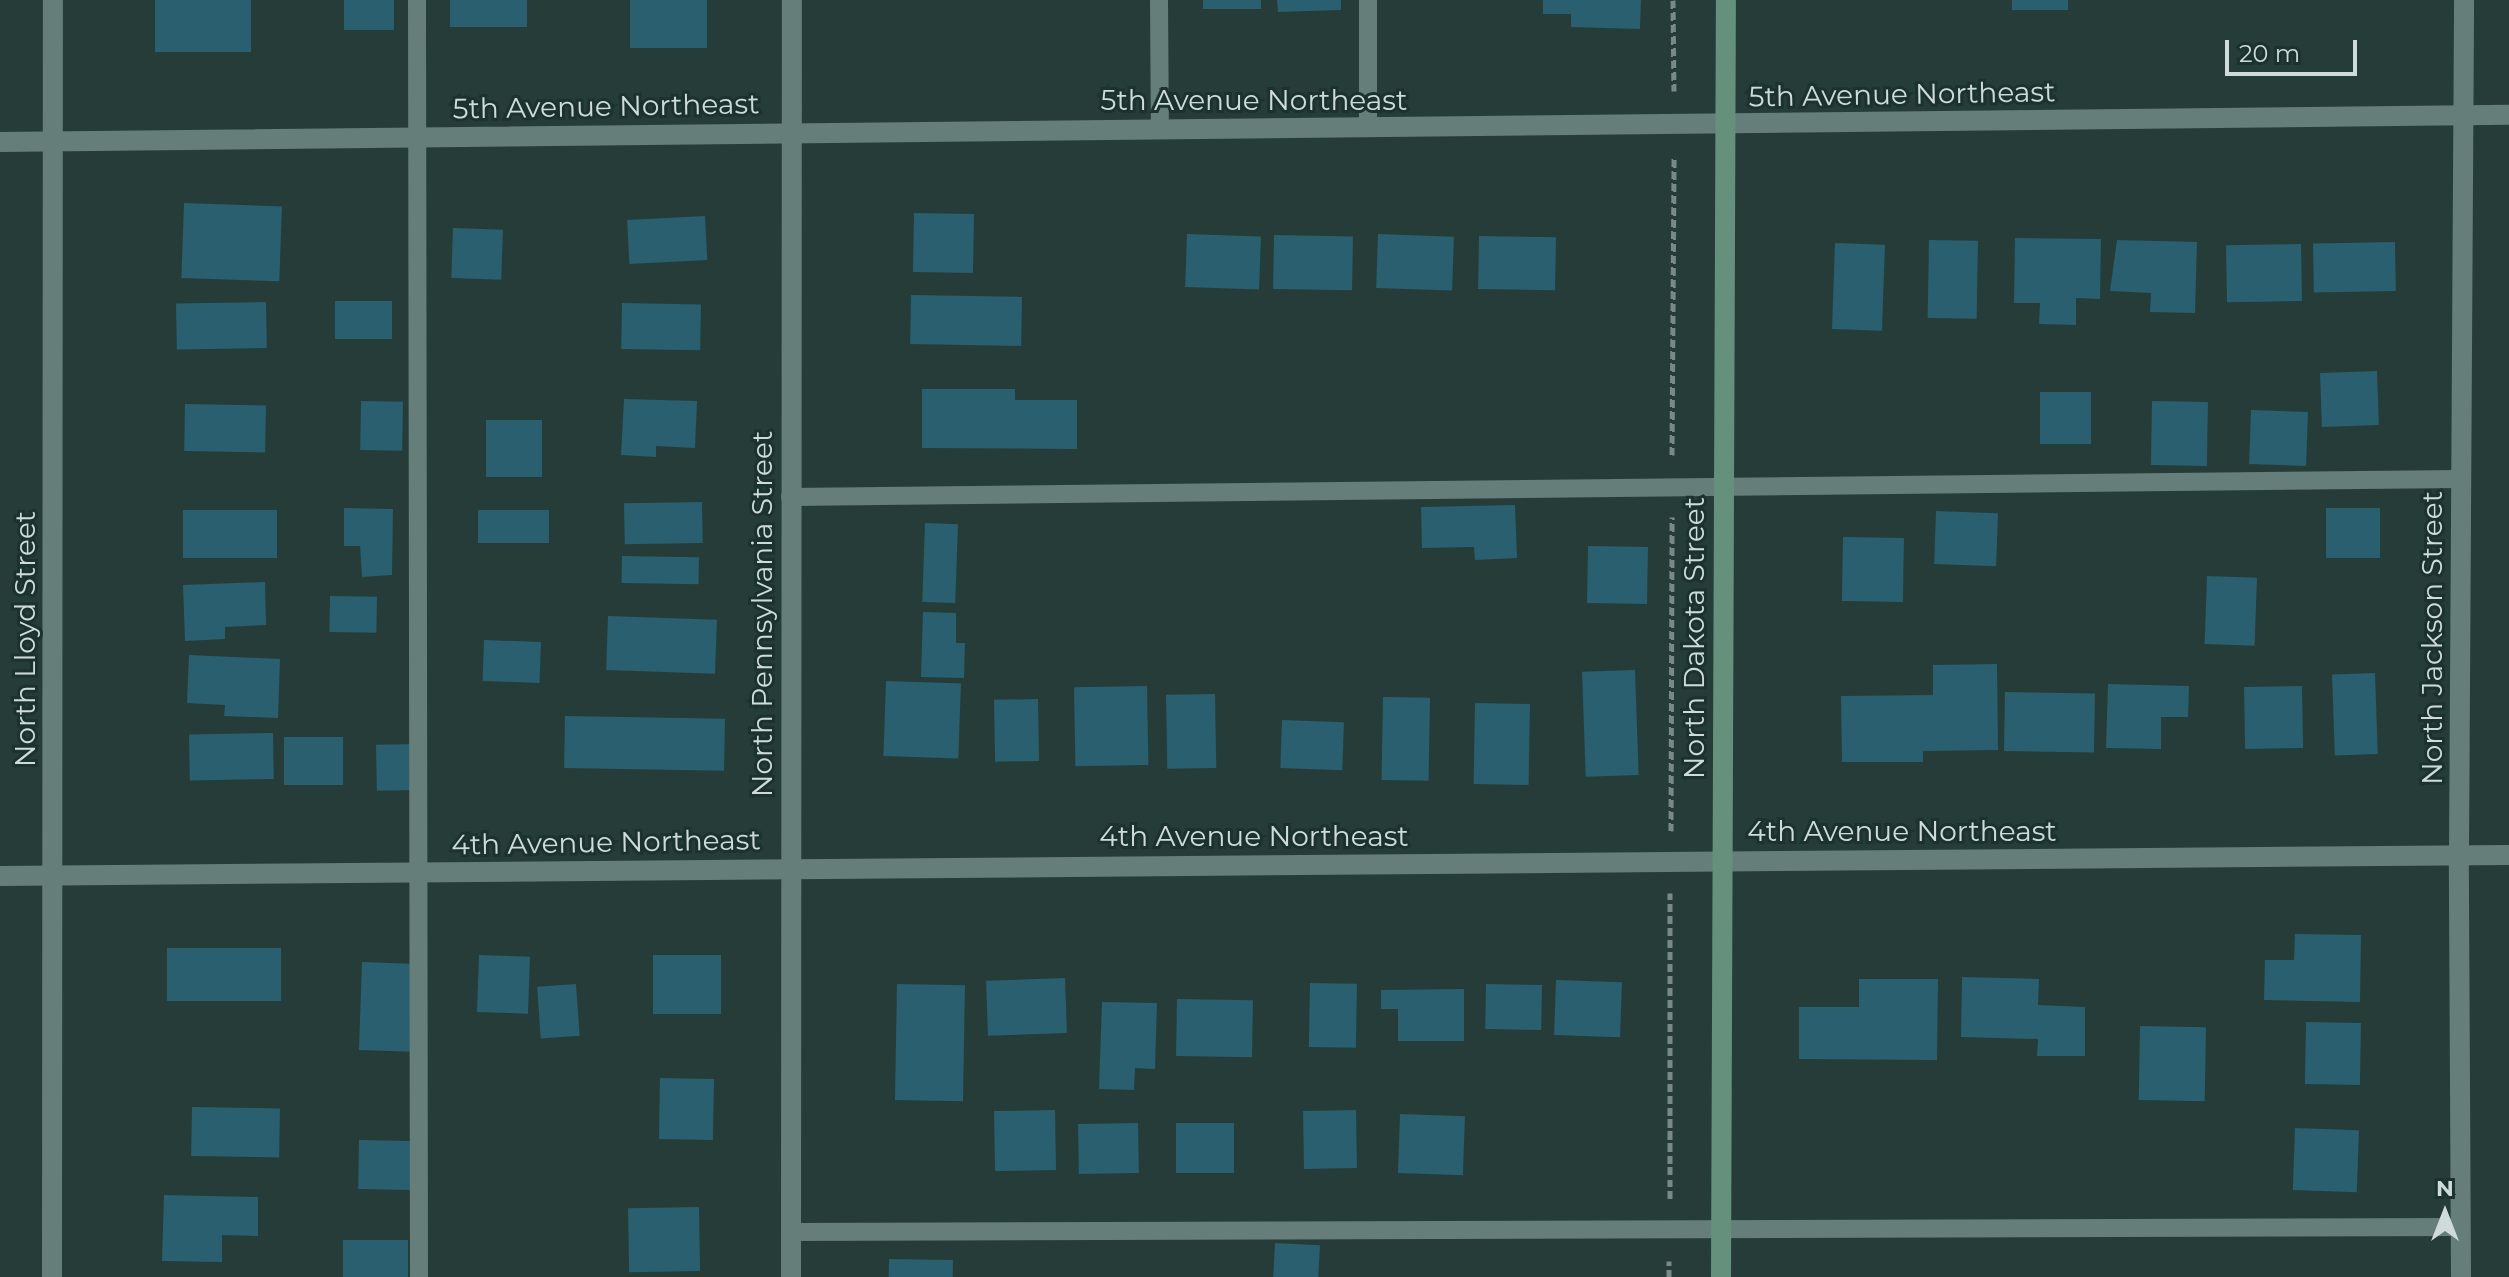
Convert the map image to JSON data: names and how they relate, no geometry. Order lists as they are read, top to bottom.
{
  "streets": {
    "street": [
      "5th Avenue Northeast",
      "North Pennsylvania Street",
      "North Dakota Street",
      "North Jackson Street",
      "North Lloyd Street",
      "4th Avenue Northeast"
    ]
  },
  "crossings": [
    ["5th Avenue Northeast", "North Pennsylvania Street"],
    ["5th Avenue Northeast", "North Dakota Street"],
    ["5th Avenue Northeast", "North Jackson Street"],
    ["5th Avenue Northeast", "North Lloyd Street"],
    ["North Pennsylvania Street", "4th Avenue Northeast"],
    ["North Dakota Street", "4th Avenue Northeast"],
    ["North Jackson Street", "4th Avenue Northeast"],
    ["North Lloyd Street", "4th Avenue Northeast"]
  ],
  "scale_bar": "20 m",
  "north": "top"
}
